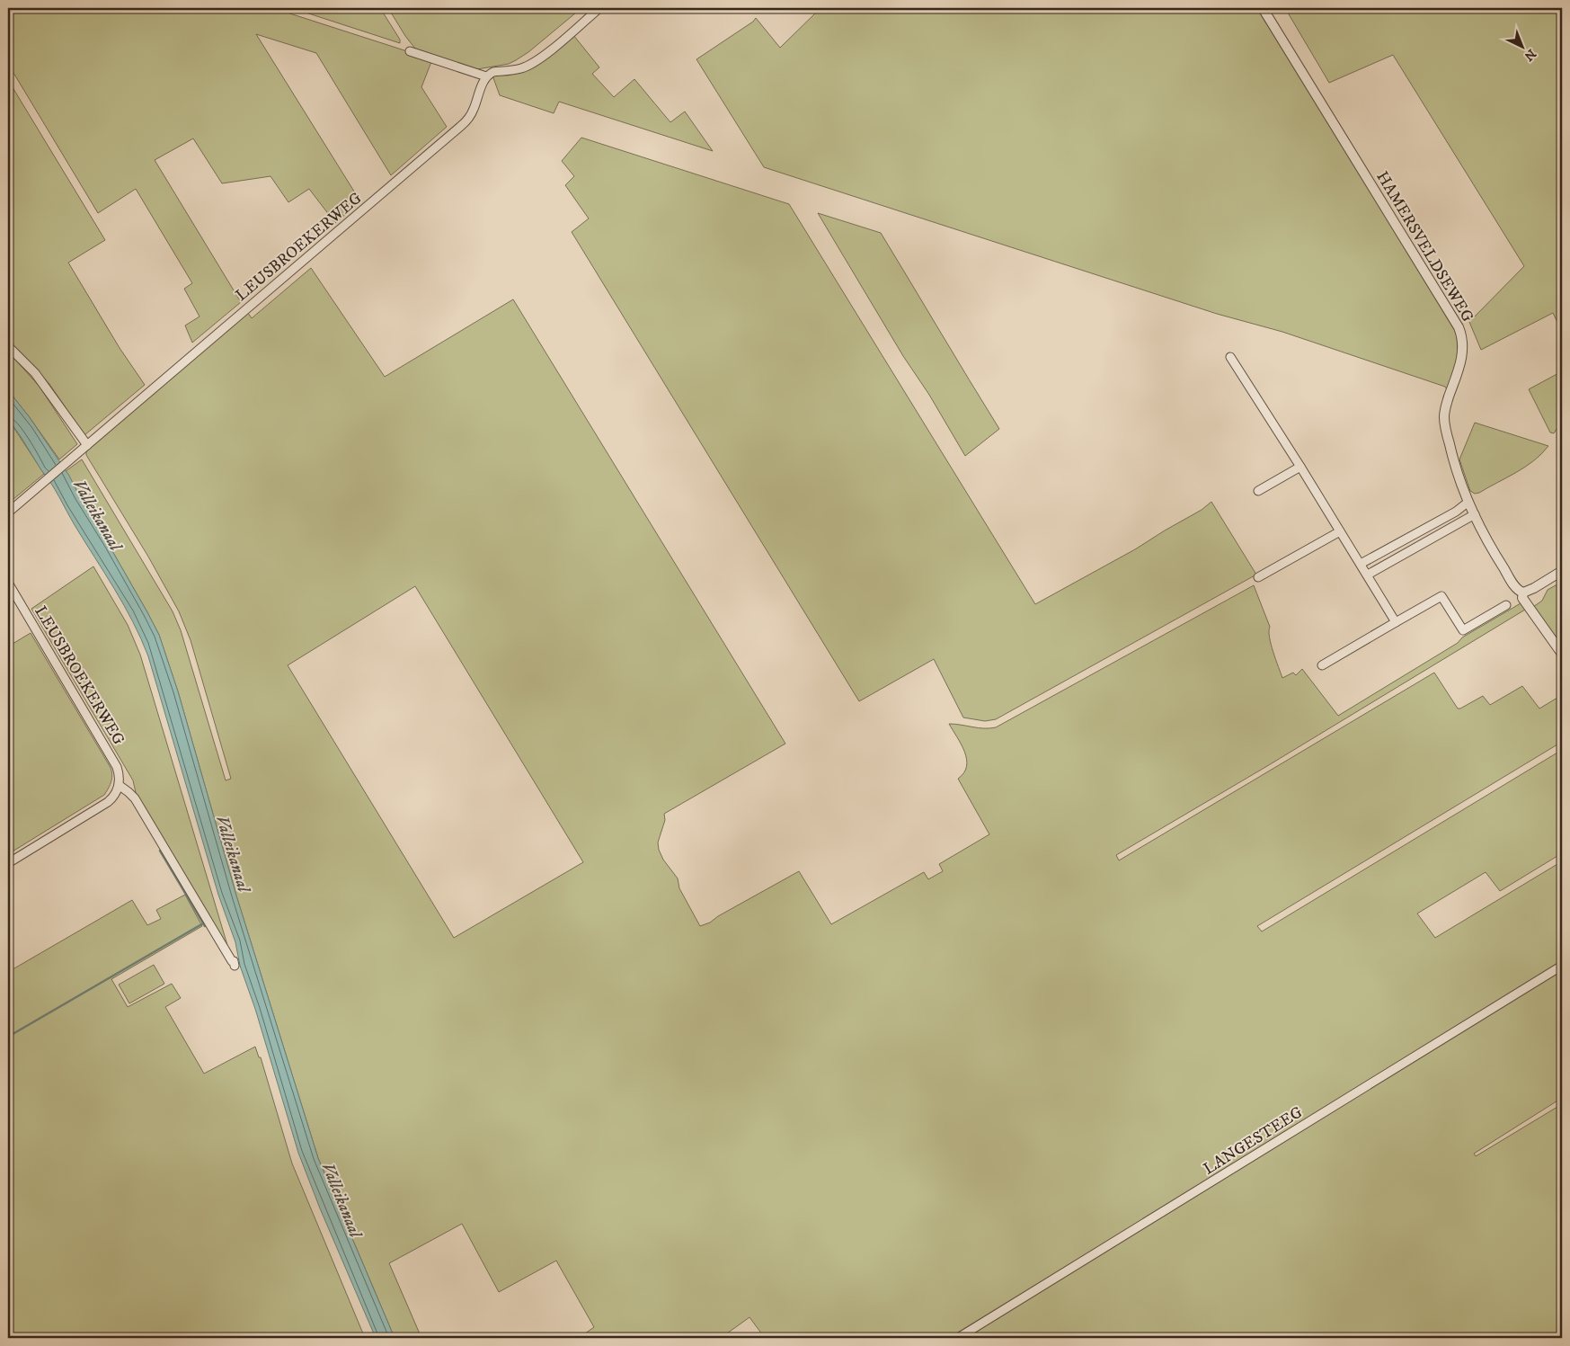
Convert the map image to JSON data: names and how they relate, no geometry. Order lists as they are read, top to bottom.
{
  "streets": {
    "street": ["LEUSBROEKERWEG", "HAMERSVELDSEWEG", "LANGESTEEG"]
  },
  "water": ["Valleikanaal"],
  "north": "bottom right"
}
